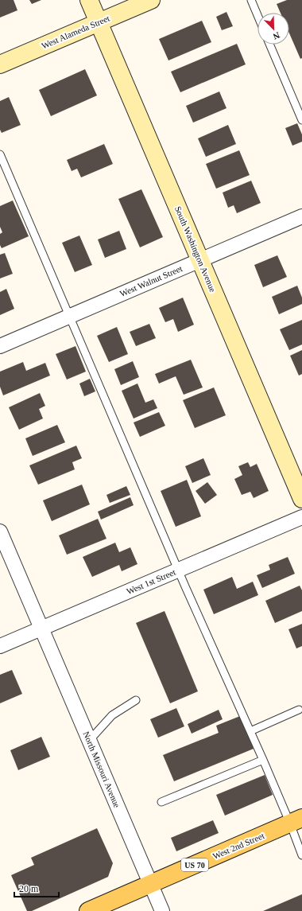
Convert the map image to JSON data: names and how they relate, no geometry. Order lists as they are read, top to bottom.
{
  "streets": {
    "main road": ["West 2nd Street", "US 70"],
    "street": [
      "West Alameda Street",
      "South Washington Avenue",
      "West Walnut Street",
      "West 1st Street",
      "North Missouri Avenue"
    ]
  },
  "crossings": [
    ["West Alameda Street", "South Washington Avenue"],
    ["South Washington Avenue", "West Walnut Street"],
    ["West 1st Street", "North Missouri Avenue"],
    ["North Missouri Avenue", "West 2nd Street"]
  ],
  "scale_bar": "20 m",
  "north": "bottom right"
}
